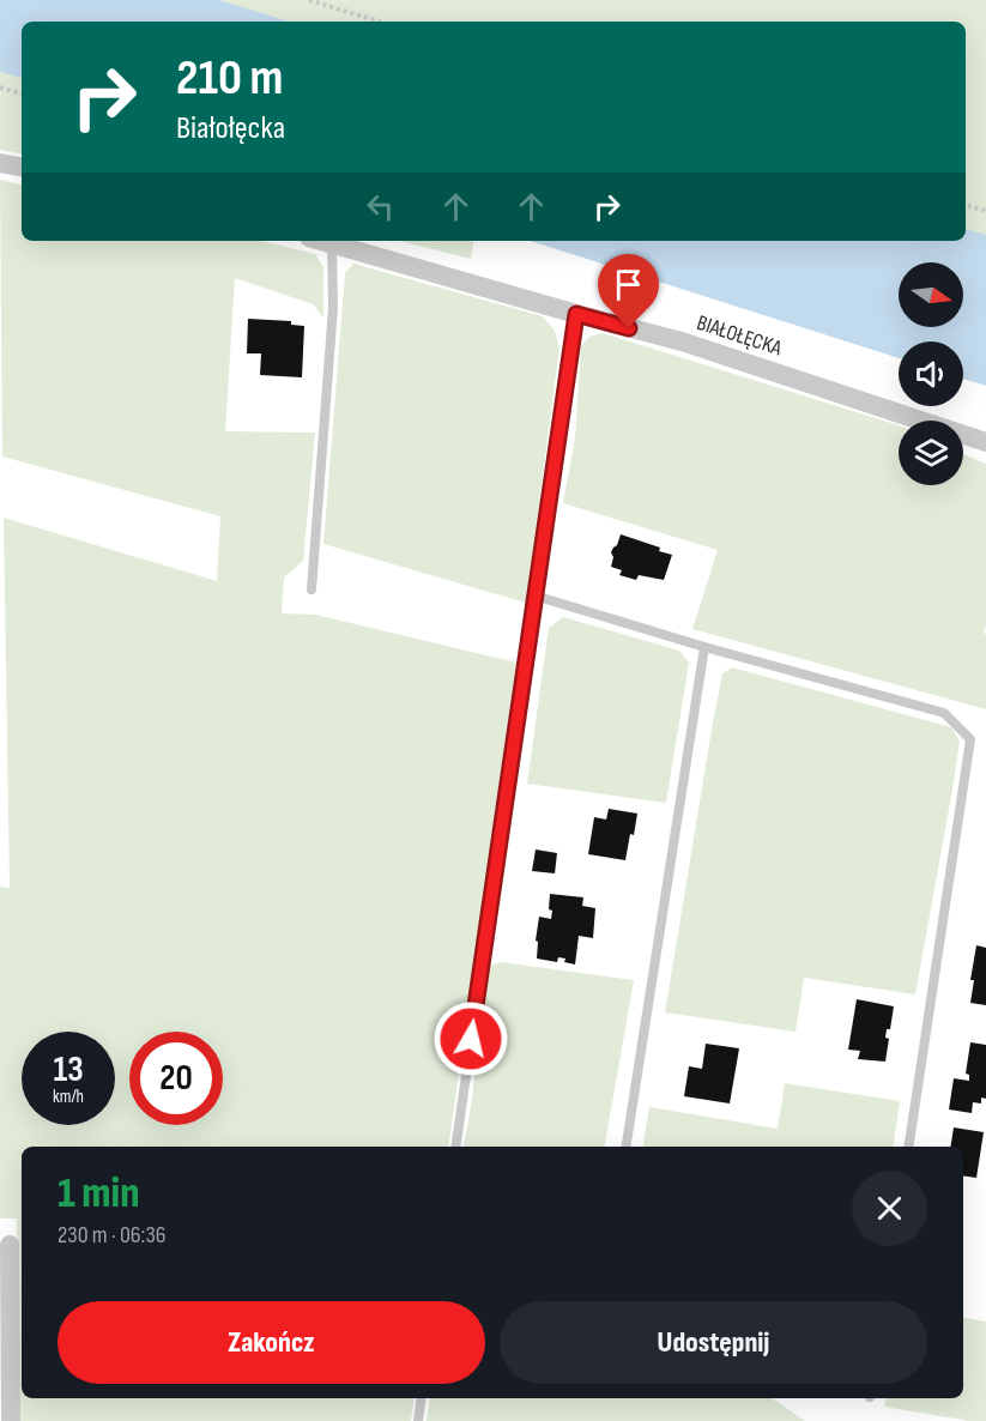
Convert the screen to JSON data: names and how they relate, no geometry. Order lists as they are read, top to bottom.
{
  "streets": {
    "street": ["BIAŁOŁĘCKA"]
  },
  "north": "right",
  "page": {
    "turn": ["210 m", "Białołęcka"],
    "speed": "13 km/h",
    "limit": "20",
    "heading": ["1 min", "230 m · 06:36"],
    "buttons": ["Zakończ", "Udostępnij"]
  }
}
